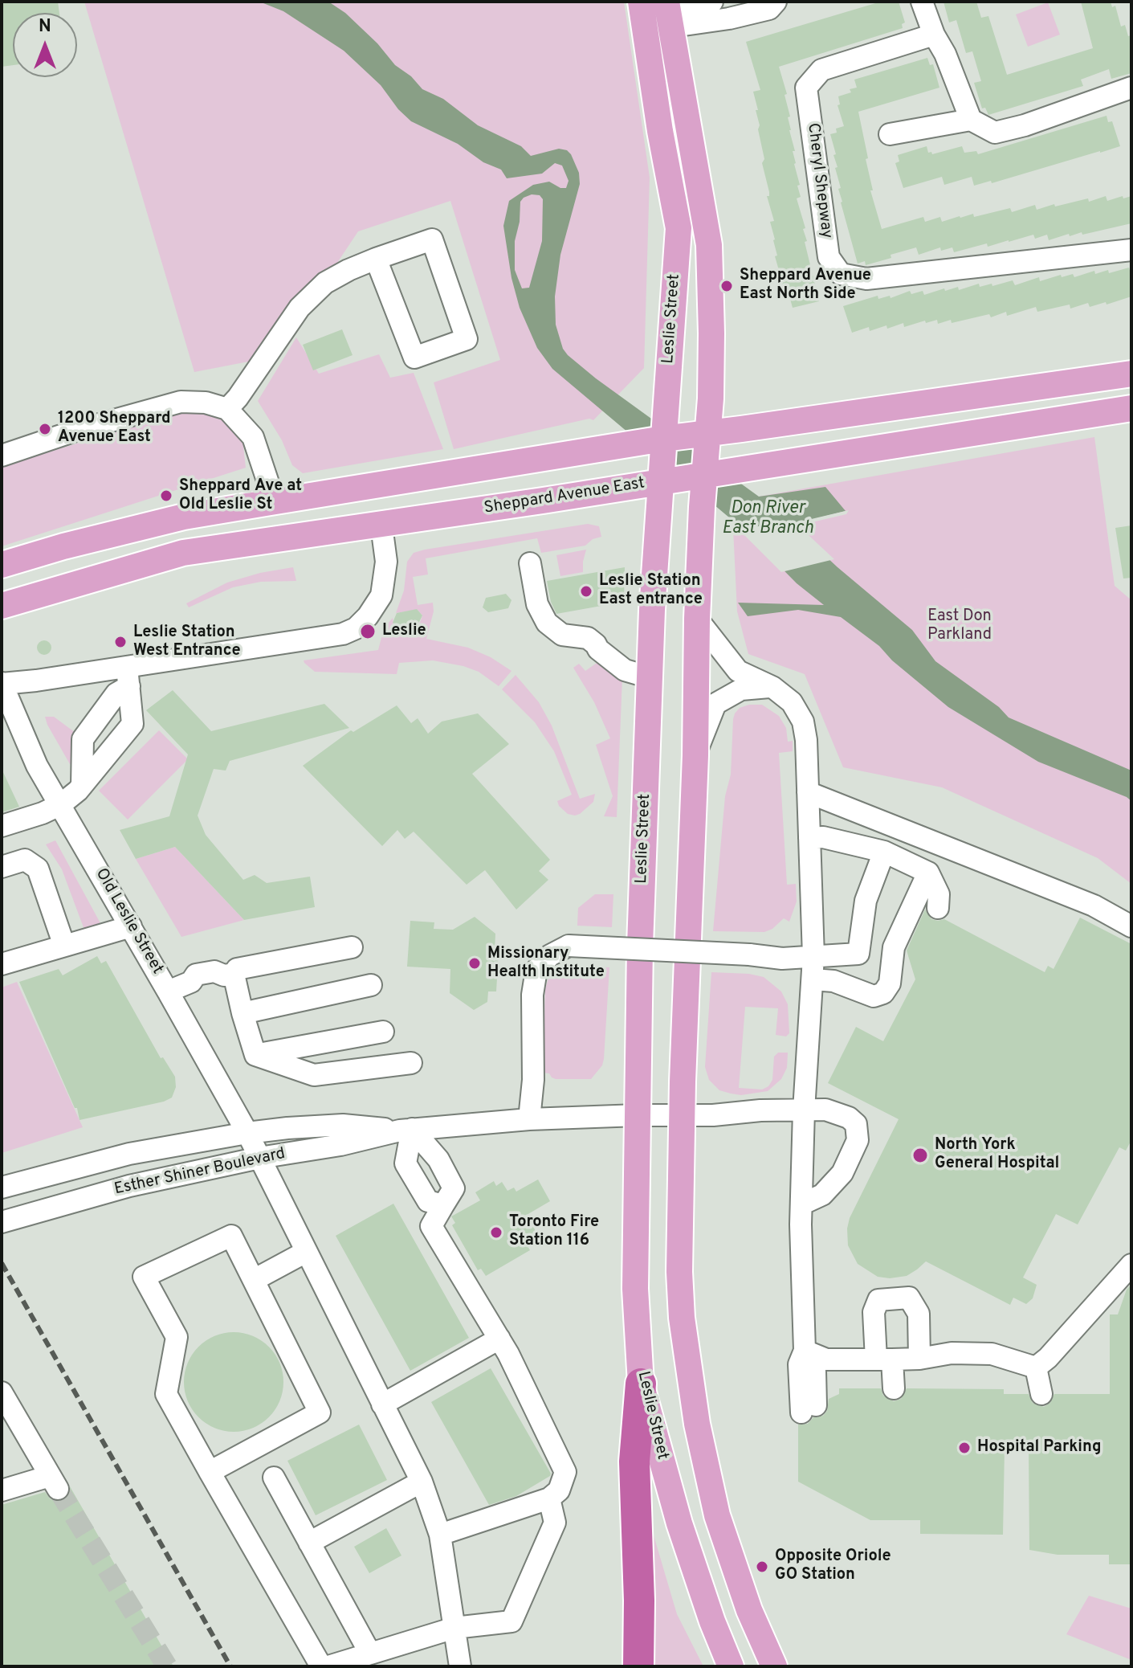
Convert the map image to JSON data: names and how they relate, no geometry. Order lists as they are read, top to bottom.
{
  "streets": {
    "main road": ["Leslie Street", "Sheppard Avenue East"],
    "street": ["Cheryl Shepway", "Old Leslie Street", "Esther Shiner Boulevard"]
  },
  "crossings": [
    ["Leslie Street", "Sheppard Avenue East"],
    ["Leslie Street", "Esther Shiner Boulevard"],
    ["Sheppard Avenue East", "Old Leslie Street"],
    ["Old Leslie Street", "Esther Shiner Boulevard"]
  ],
  "water": ["Don River East Branch"],
  "parks": ["East Don Parkland"],
  "places": [
    "Sheppard Avenue East North Side",
    "1200 Sheppard Avenue East",
    "Sheppard Ave at Old Leslie St",
    "Leslie Station East entrance",
    "Leslie",
    "Leslie Station West Entrance",
    "Missionary Health Institute",
    "North York General Hospital",
    "Toronto Fire Station 116",
    "Hospital Parking",
    "Opposite Oriole GO Station"
  ],
  "north": "top"
}
